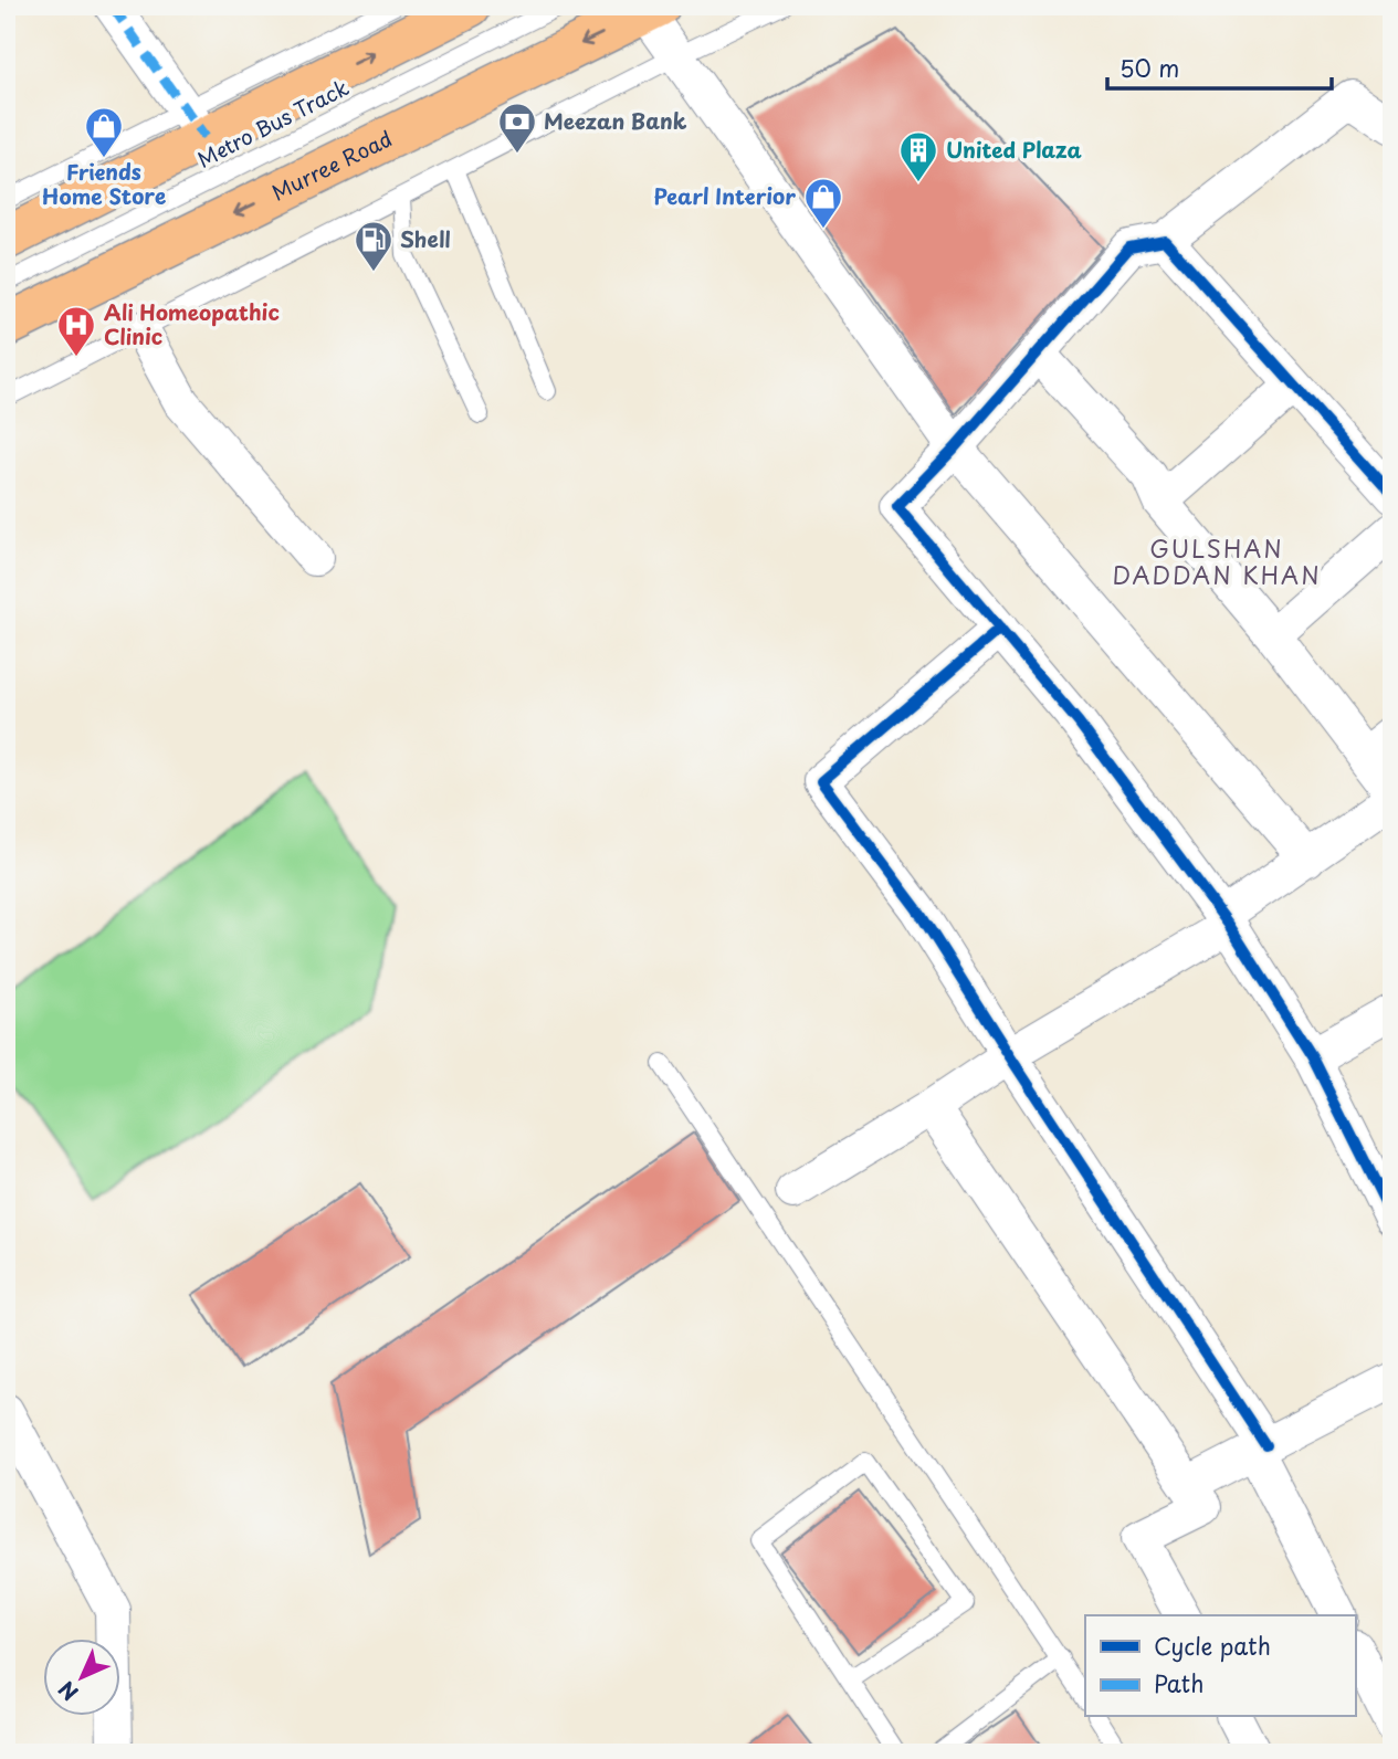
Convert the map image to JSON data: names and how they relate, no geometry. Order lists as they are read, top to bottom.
{
  "streets": {
    "main road": ["Murree Road"],
    "lane": ["Metro Bus Track"]
  },
  "districts": ["GULSHAN DADDAN KHAN"],
  "places": {
    "bank": ["Meezan Bank"],
    "shop": ["Friends Home Store", "Pearl Interior"],
    "building": ["United Plaza"],
    "fuel station": ["Shell"],
    "hospital": ["Ali Homeopathic Clinic"]
  },
  "legend": ["Cycle path", "Path"],
  "scale_bar": "50 m",
  "north": "bottom left"
}
